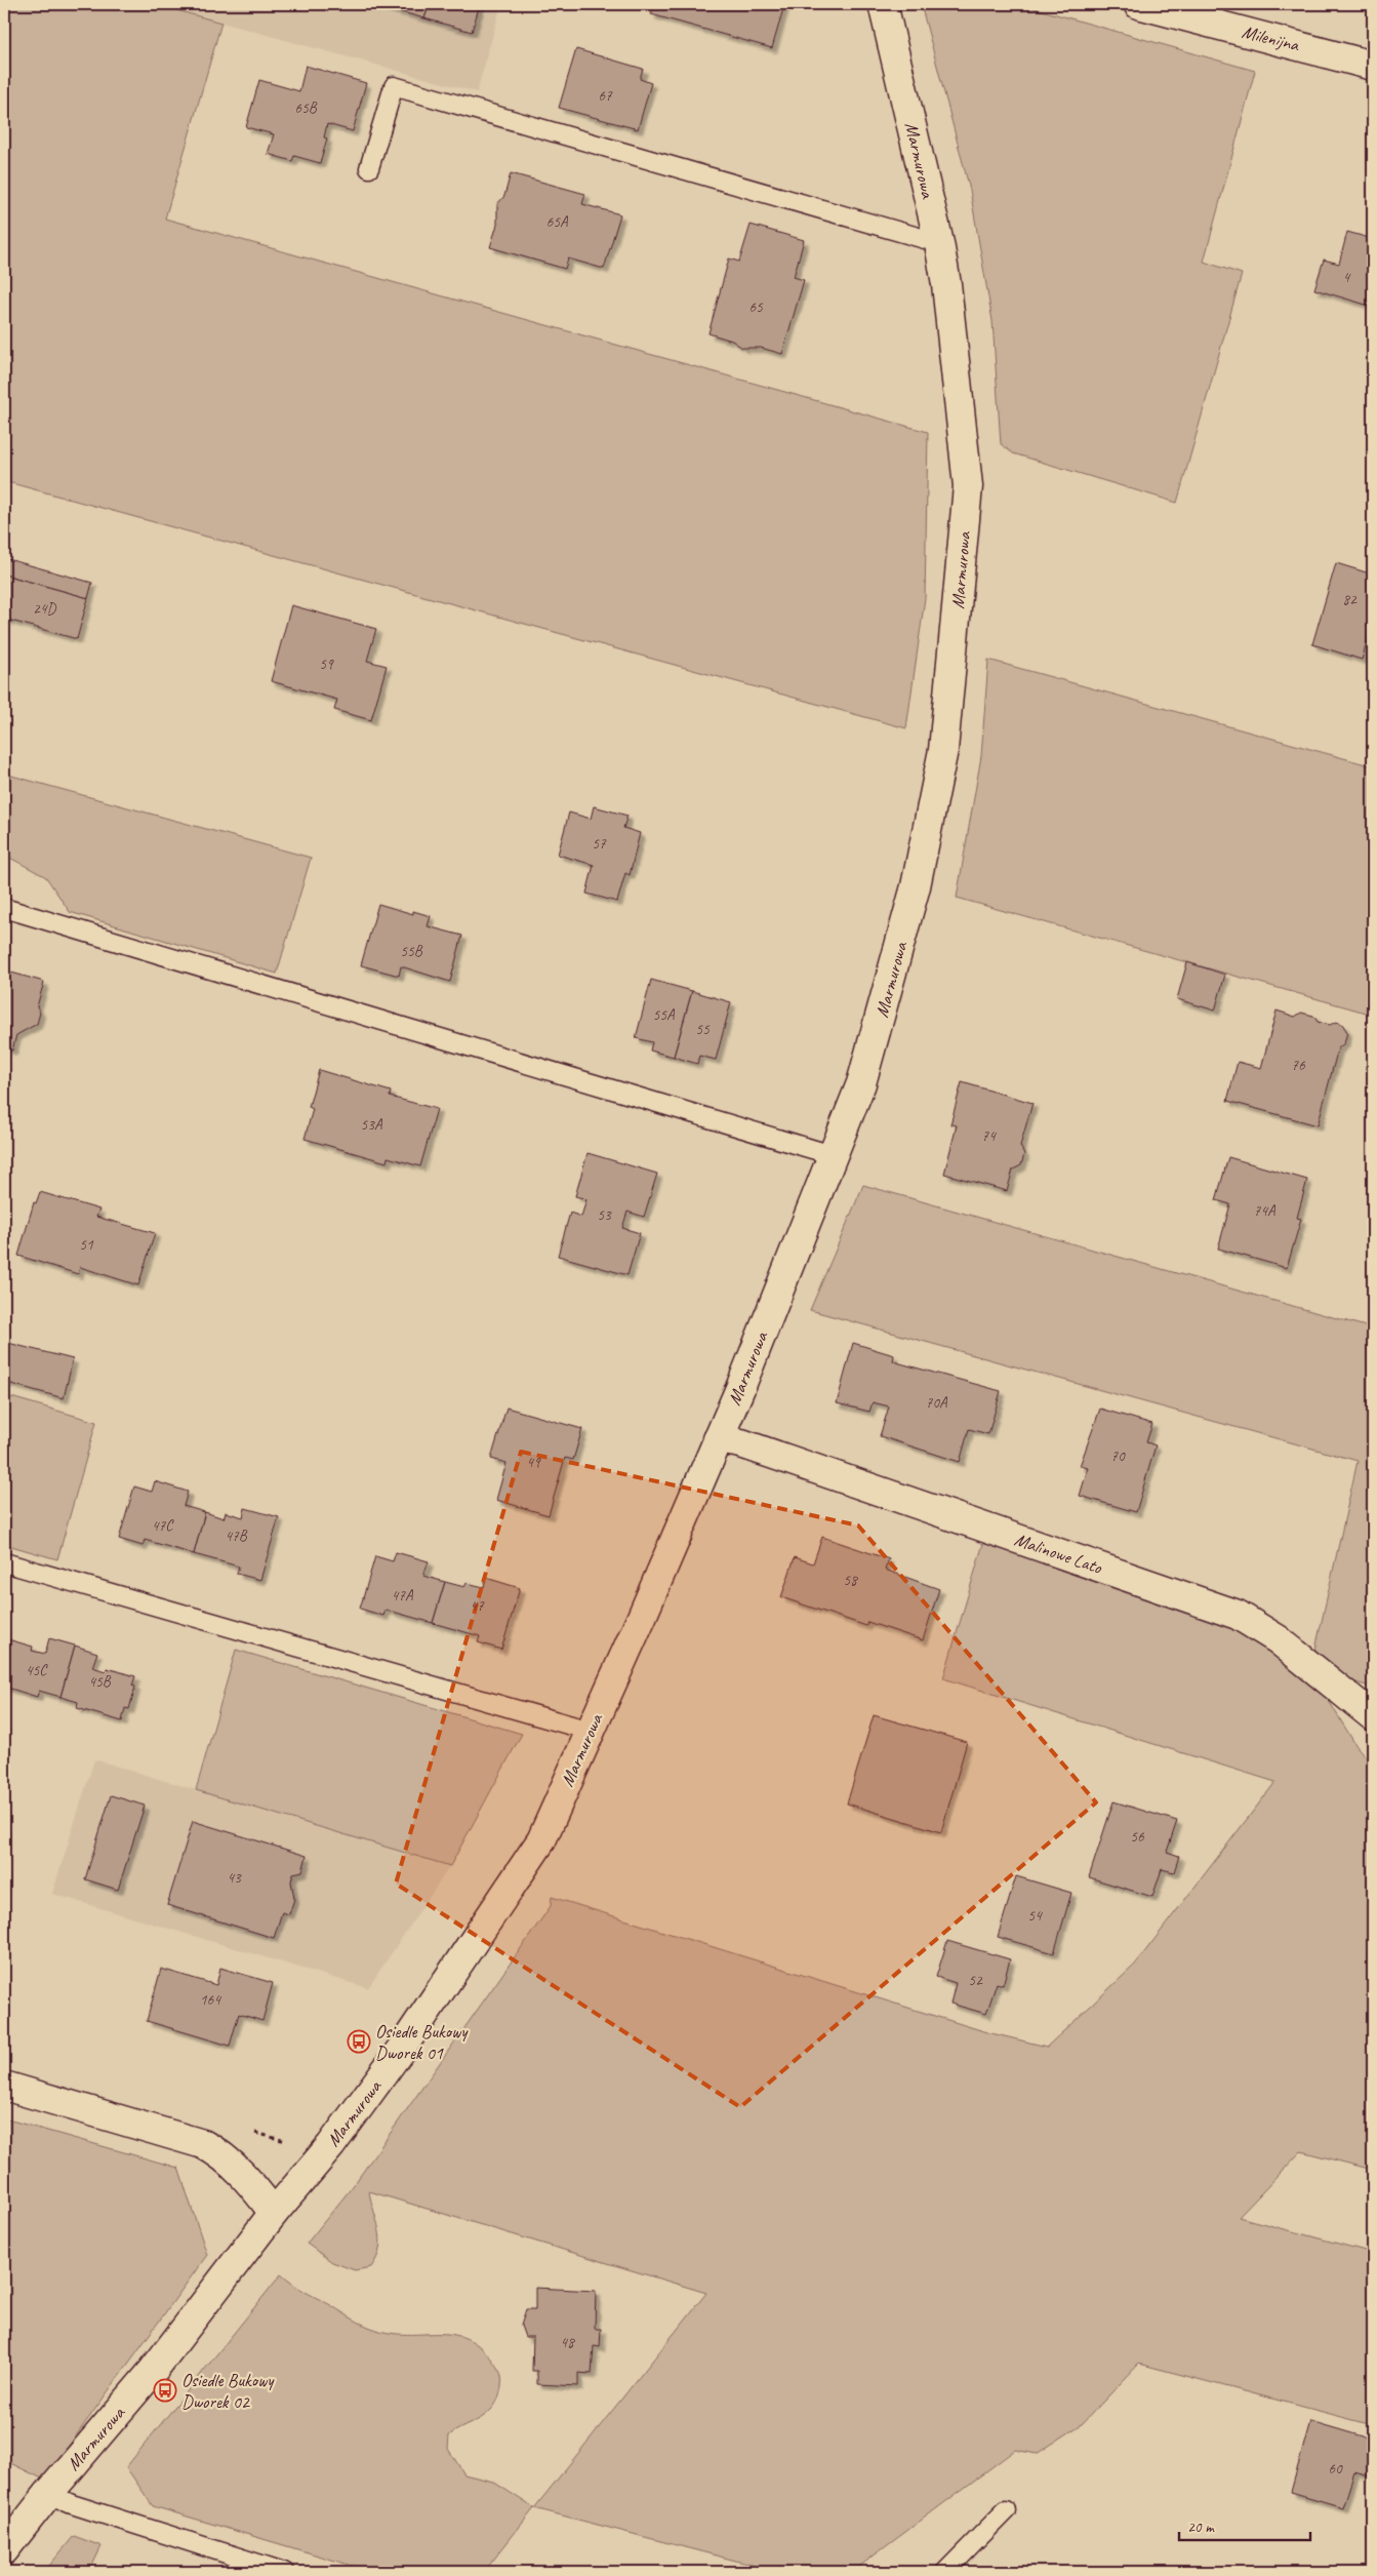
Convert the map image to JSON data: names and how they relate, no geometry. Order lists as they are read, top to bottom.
{
  "streets": {
    "street": ["Milenijna", "Marmurowa", "Malinowe Lato"]
  },
  "crossings": [
    ["Marmurowa", "Malinowe Lato"]
  ],
  "places": {
    "bus stop": ["Osiedle Bukowy Dworek 01", "Osiedle Bukowy Dworek 02"]
  },
  "house_numbers": [
    "67",
    "65B",
    "65A",
    "4",
    "65",
    "82",
    "24D",
    "59",
    "57",
    "55B",
    "55A",
    "55",
    "76",
    "53A",
    "74",
    "74A",
    "53",
    "51",
    "70A",
    "70",
    "49",
    "47C",
    "47B",
    "58",
    "47A",
    "47",
    "45C",
    "45B",
    "56",
    "43",
    "54",
    "52",
    "164",
    "48",
    "60"
  ],
  "scale_bar": "20 m"
}
